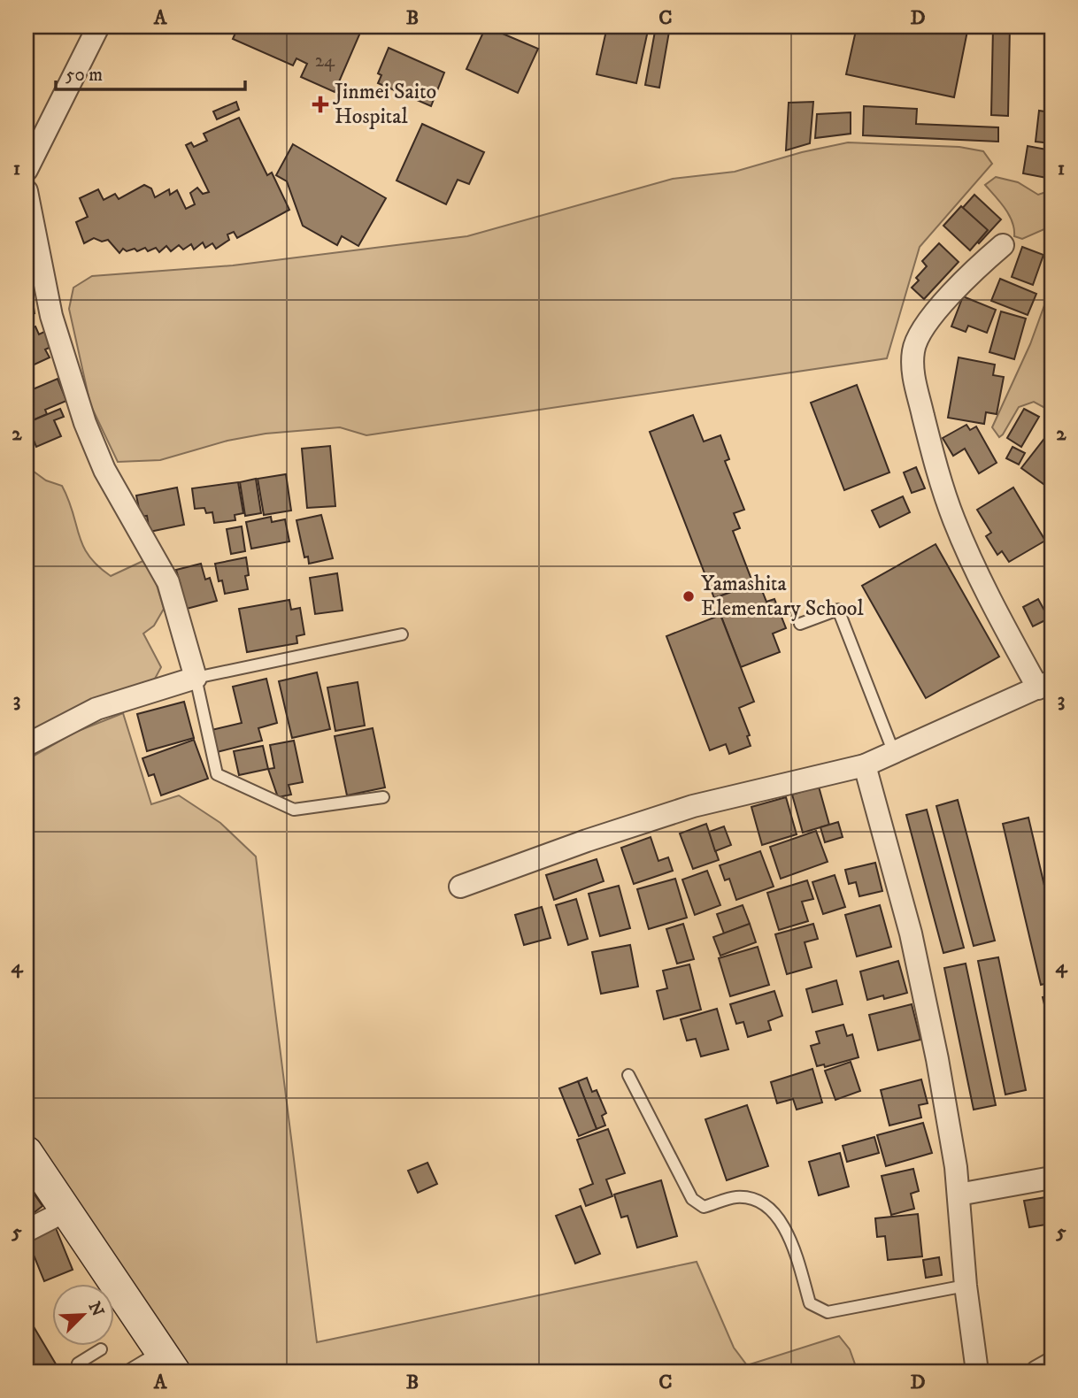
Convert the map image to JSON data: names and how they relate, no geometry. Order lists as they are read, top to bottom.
{
  "places": {
    "health": ["Jinmei Saito Hospital"],
    "other": ["Yamashita Elementary School"]
  },
  "house_numbers": ["24"],
  "scale_bar": "50 m",
  "north": "top right",
  "grid": {
    "columns": [
      "A",
      "B",
      "C",
      "D"
    ],
    "rows": [
      "1",
      "2",
      "3",
      "4",
      "5"
    ]
  }
}
